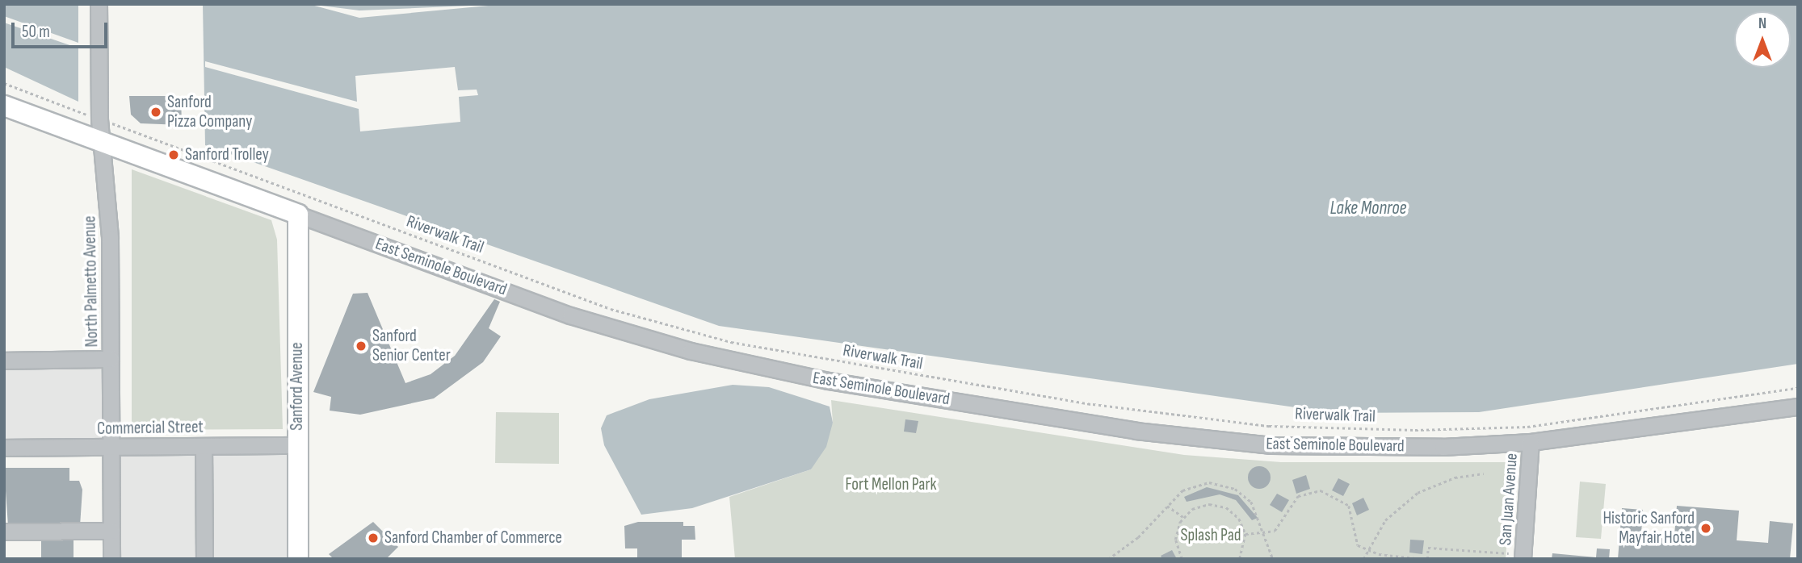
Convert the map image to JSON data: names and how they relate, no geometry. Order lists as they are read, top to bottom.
{
  "streets": {
    "main road": ["East Seminole Boulevard", "Sanford Avenue"],
    "street": ["North Palmetto Avenue", "Commercial Street", "San Juan Avenue"],
    "path": ["Riverwalk Trail"]
  },
  "crossings": [
    ["Riverwalk Trail", "North Palmetto Avenue"],
    ["East Seminole Boulevard", "North Palmetto Avenue"],
    ["East Seminole Boulevard", "Sanford Avenue"],
    ["East Seminole Boulevard", "San Juan Avenue"],
    ["North Palmetto Avenue", "Commercial Street"],
    ["Sanford Avenue", "Commercial Street"]
  ],
  "water": ["Lake Monroe"],
  "parks": ["Fort Mellon Park", "Splash Pad"],
  "places": [
    "Sanford Pizza Company",
    "Sanford Trolley",
    "Sanford Senior Center",
    "Historic Sanford Mayfair Hotel",
    "Sanford Chamber of Commerce"
  ],
  "scale_bar": "50 m",
  "north": "top"
}
